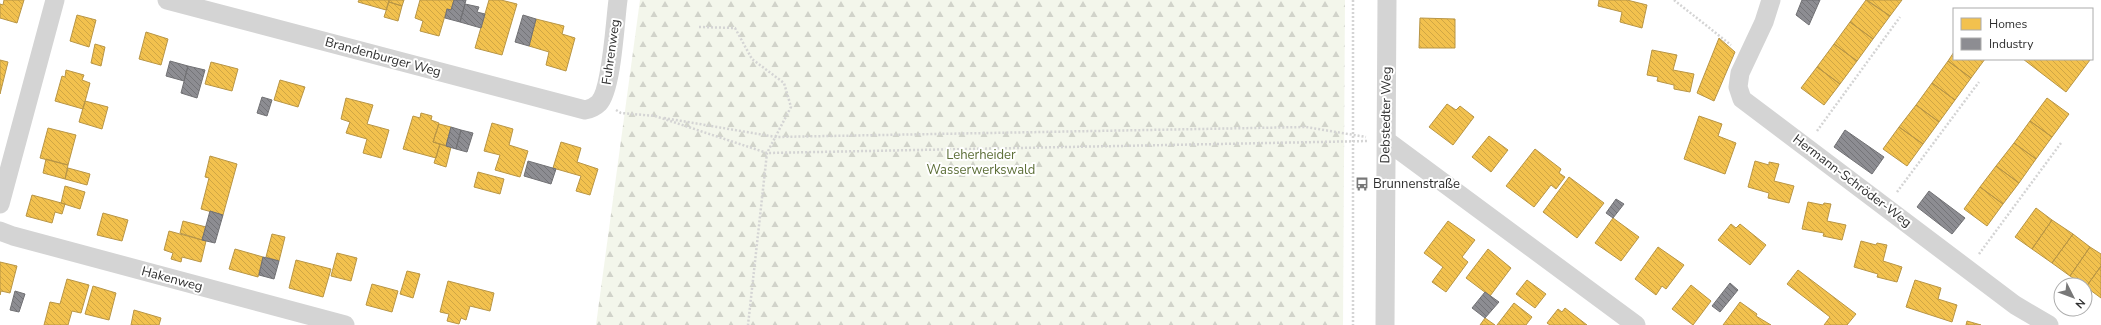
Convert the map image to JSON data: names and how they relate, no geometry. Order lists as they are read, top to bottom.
{
  "streets": {
    "street": [
      "Fuhrenweg",
      "Brandenburger Weg",
      "Debstedter Weg",
      "Hermann-Schröder-Weg",
      "Hakenweg"
    ]
  },
  "crossings": [
    ["Fuhrenweg", "Brandenburger Weg"]
  ],
  "parks": ["Leherheider Wasserwerkswald"],
  "places": {
    "bus stop": ["Brunnenstraße"]
  },
  "legend": ["Homes", "Industry"],
  "north": "bottom right"
}
